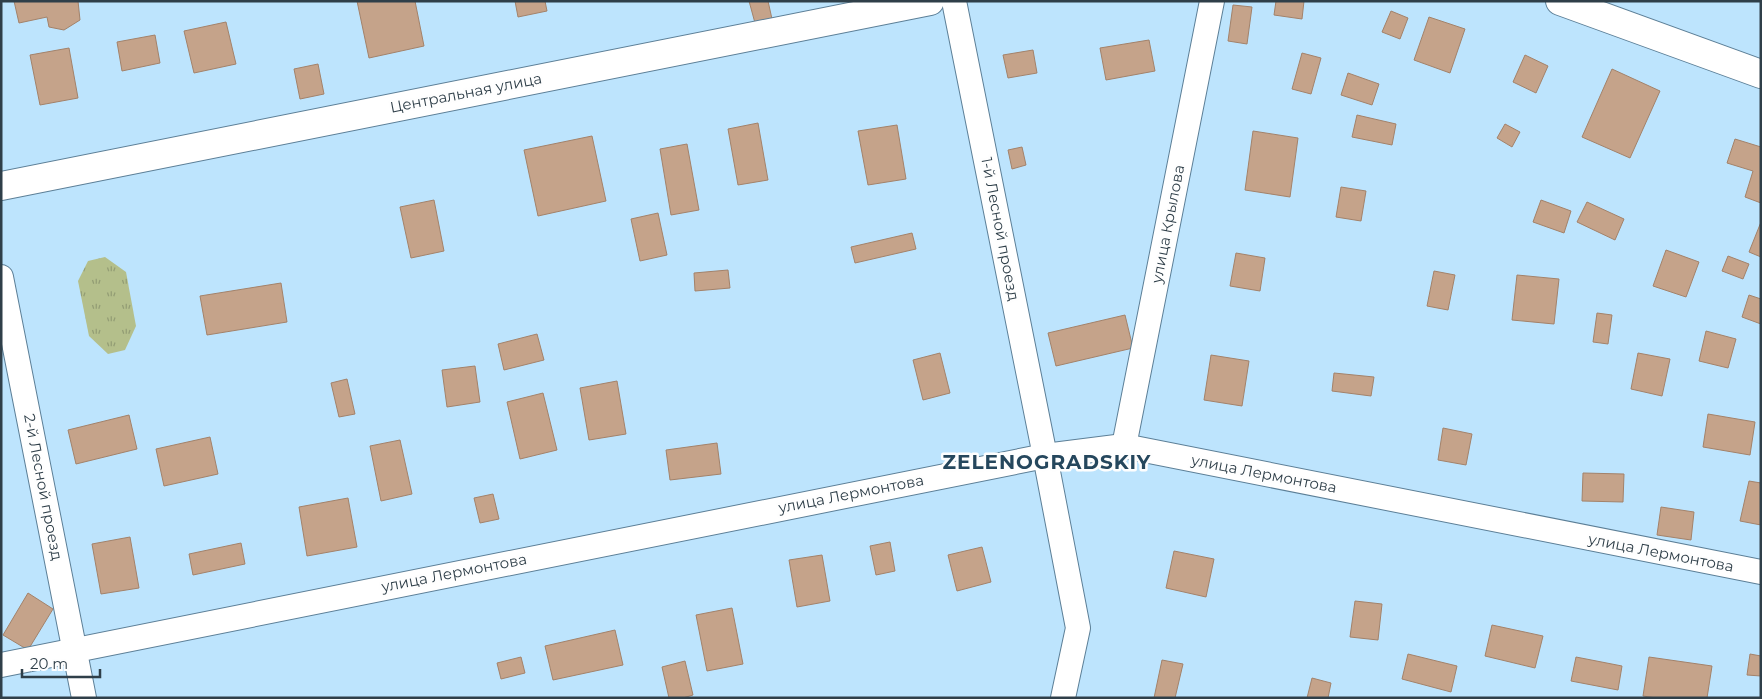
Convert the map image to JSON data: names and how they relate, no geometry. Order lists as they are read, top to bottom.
{
  "streets": {
    "street": [
      "Центральная улица",
      "улица Крылова",
      "1-й Лесной проезд",
      "улица Лермонтова",
      "2-й Лесной проезд"
    ]
  },
  "crossings": [
    ["улица Крылова", "улица Лермонтова"],
    ["1-й Лесной проезд", "улица Лермонтова"],
    ["улица Лермонтова", "2-й Лесной проезд"]
  ],
  "districts": ["ZELENOGRADSKIY"],
  "scale_bar": "20 m"
}
